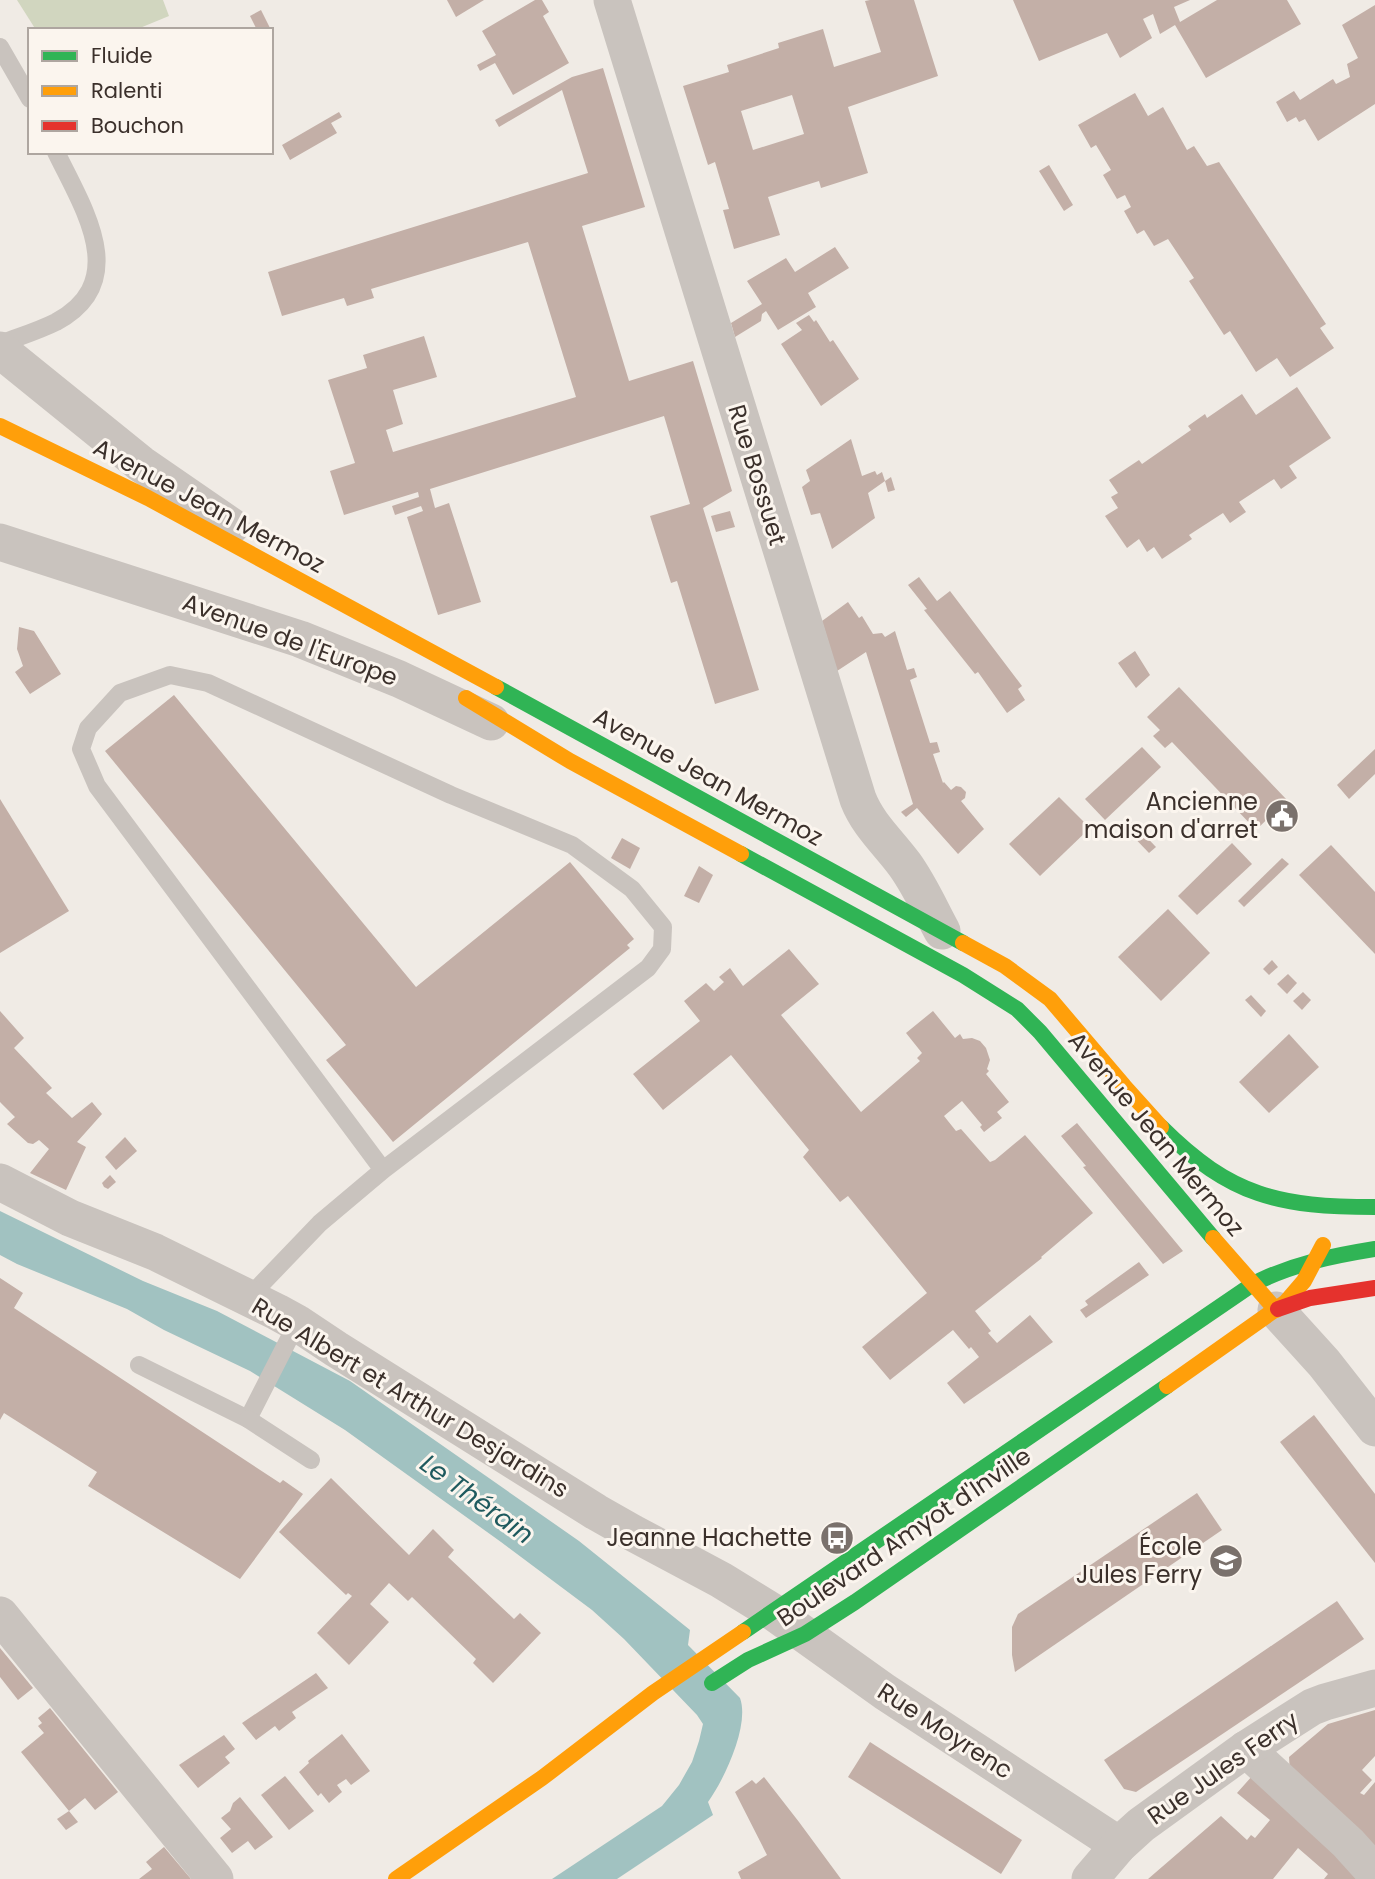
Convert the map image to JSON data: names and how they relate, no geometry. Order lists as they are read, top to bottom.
{
  "streets": {
    "main road": ["Avenue Jean Mermoz", "Boulevard Amyot d'Inville"],
    "street": [
      "Rue Bossuet",
      "Avenue de l'Europe",
      "Rue Albert et Arthur Desjardins",
      "Rue Moyrenc",
      "Rue Jules Ferry"
    ]
  },
  "crossings": [
    ["Rue Bossuet", "Avenue Jean Mermoz"],
    ["Avenue Jean Mermoz", "Avenue de l'Europe"],
    ["Avenue Jean Mermoz", "Boulevard Amyot d'Inville"],
    ["Rue Albert et Arthur Desjardins", "Boulevard Amyot d'Inville"],
    ["Rue Albert et Arthur Desjardins", "Rue Moyrenc"],
    ["Boulevard Amyot d'Inville", "Rue Moyrenc"],
    ["Rue Moyrenc", "Rue Jules Ferry"]
  ],
  "water": ["Le Thérain"],
  "places": {
    "public building": ["Ancienne maison d'arret"],
    "bus stop": ["Jeanne Hachette"],
    "school or university": ["École Jules Ferry"]
  },
  "legend": ["Fluide", "Ralenti", "Bouchon"]
}
